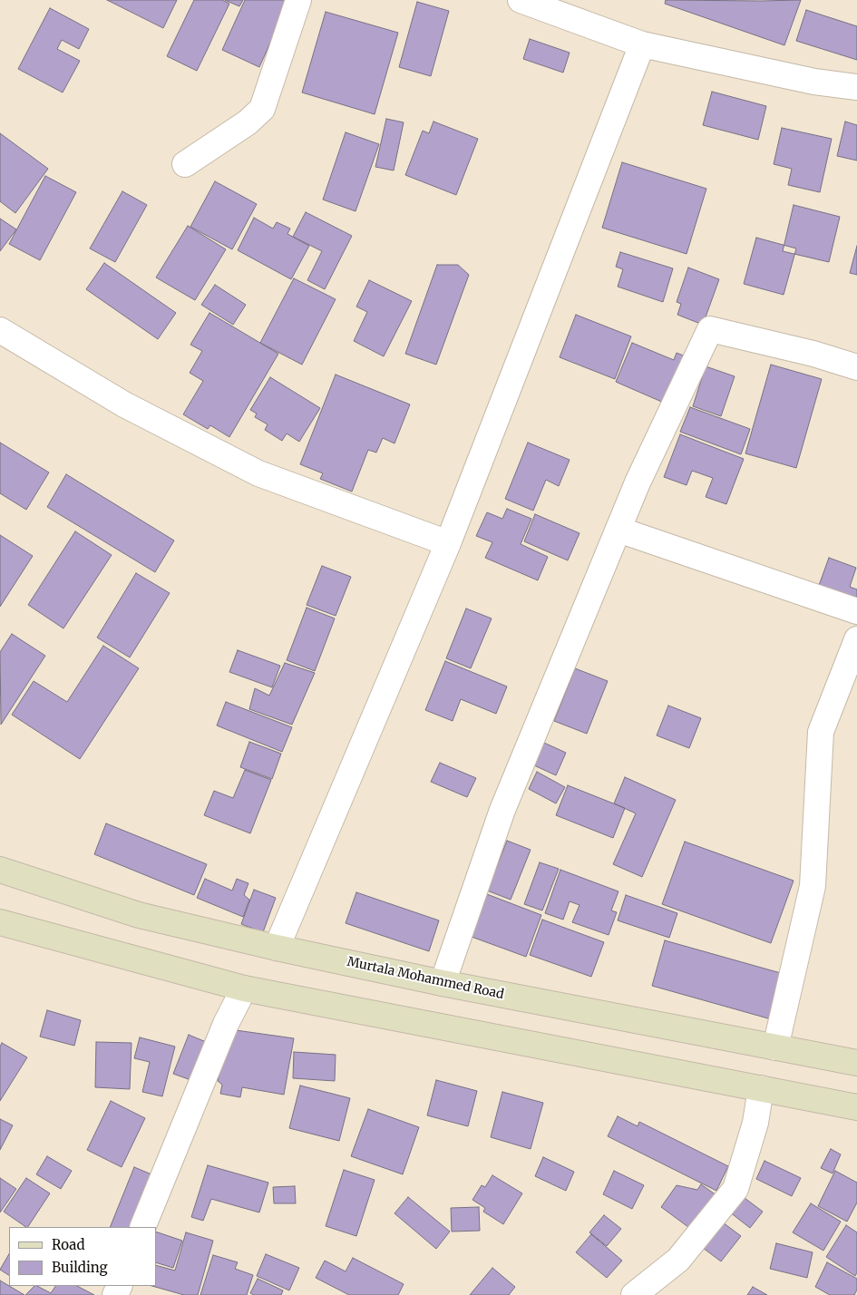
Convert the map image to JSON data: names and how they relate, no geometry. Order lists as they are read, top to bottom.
{
  "streets": {
    "main road": ["Murtala Mohammed Road"]
  },
  "legend": ["Road", "Building"]
}
